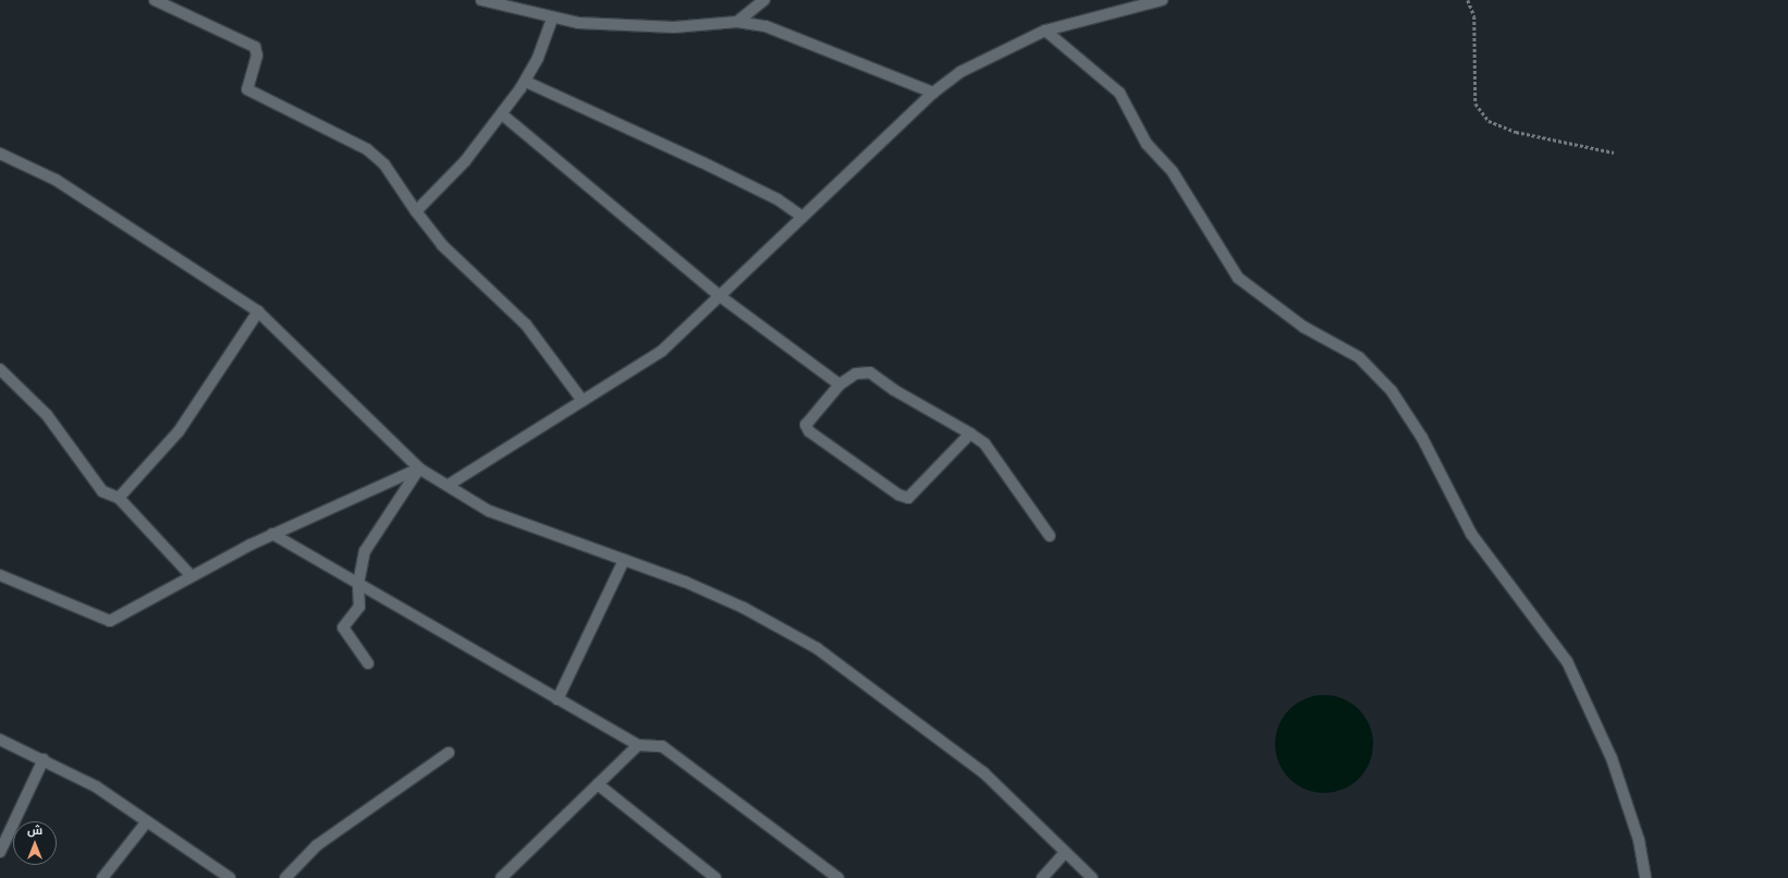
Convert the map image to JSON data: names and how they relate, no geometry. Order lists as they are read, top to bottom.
{
  "north": "top"
}
